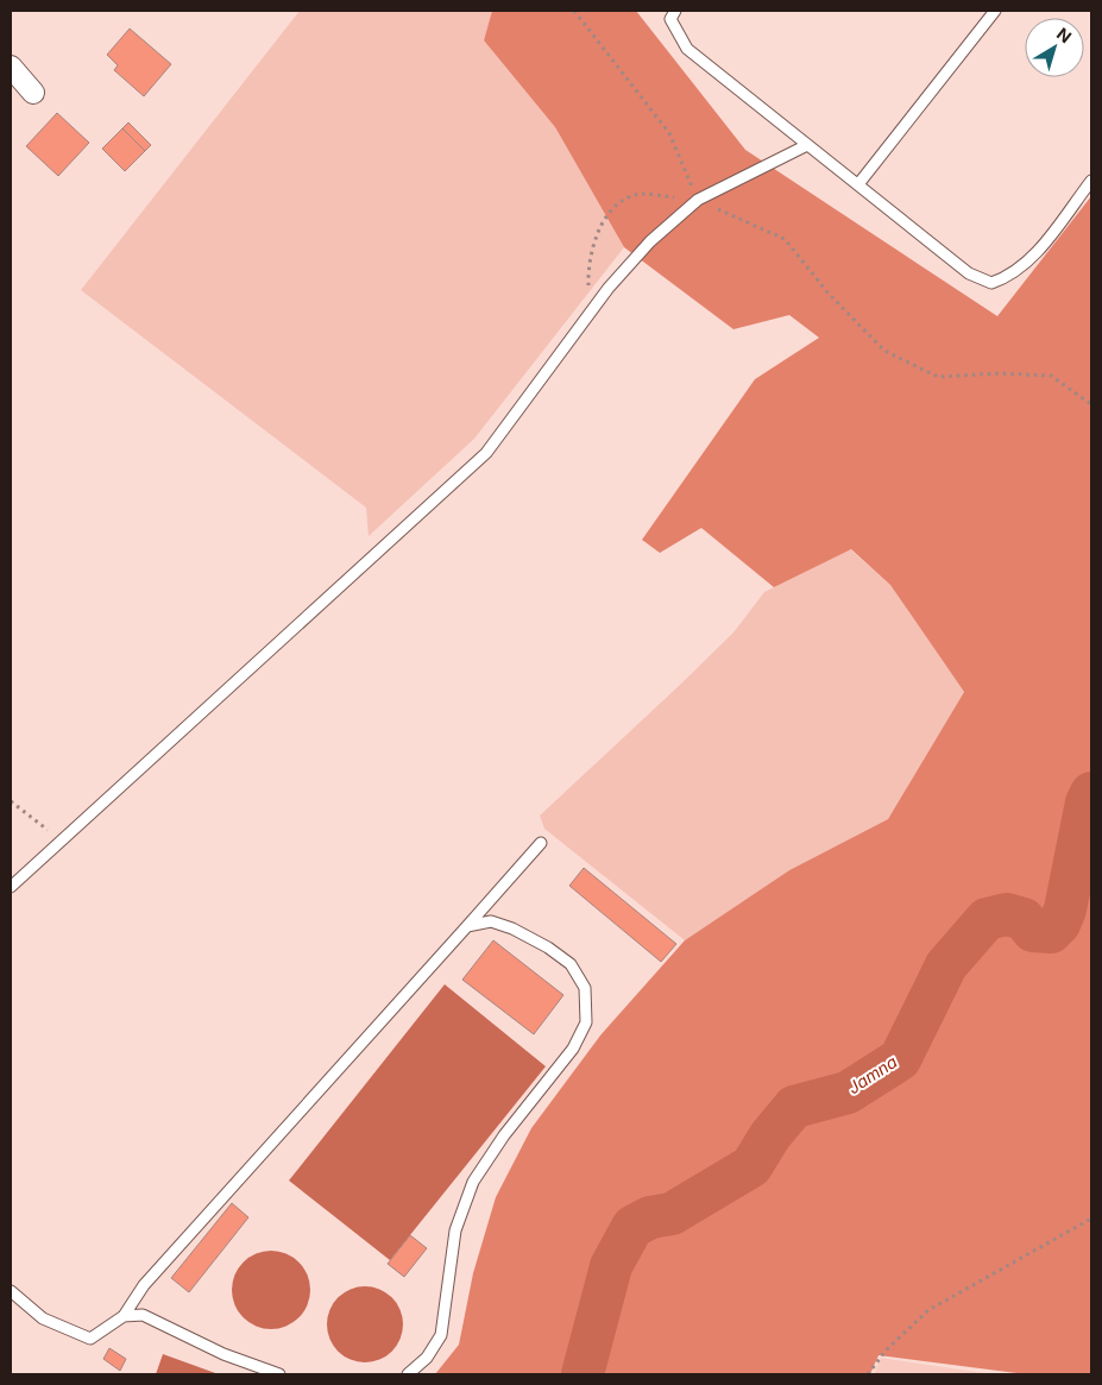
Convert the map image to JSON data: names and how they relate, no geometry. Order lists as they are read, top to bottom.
{
  "water": ["Jamna"],
  "north": "top right"
}
